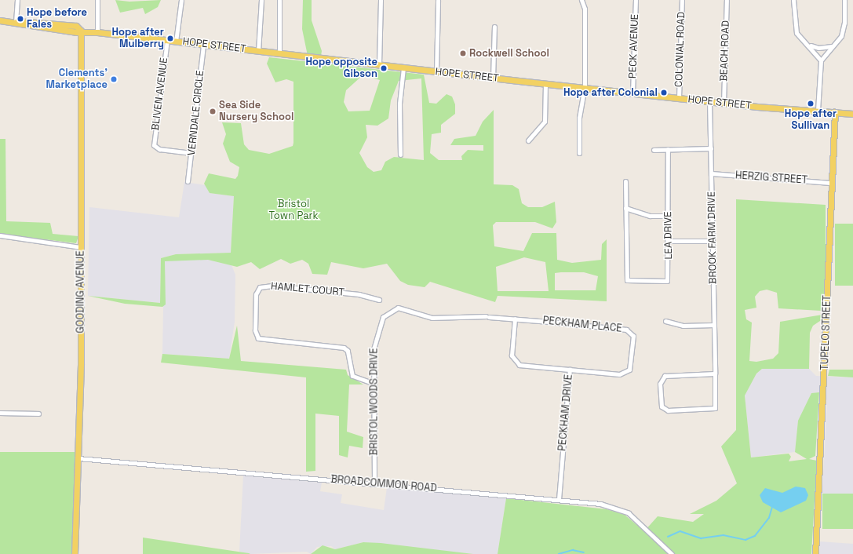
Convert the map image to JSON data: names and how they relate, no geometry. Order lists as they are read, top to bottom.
{
  "streets": {
    "main road": ["HOPE STREET", "GOODING AVENUE", "TUPELO STREET"],
    "street": [
      "PECK AVENUE",
      "COLONIAL ROAD",
      "BEACH ROAD",
      "BLIVEN AVENUE",
      "VERNDALE CIRCLE",
      "HERZIG STREET",
      "LEA DRIVE",
      "BROOK FARM DRIVE",
      "HAMLET COURT",
      "PECKHAM PLACE",
      "BRISTOL WOODS DRIVE",
      "PECKHAM DRIVE",
      "BROADCOMMON ROAD"
    ]
  },
  "crossings": [
    ["HOPE STREET", "PECK AVENUE"],
    ["HOPE STREET", "COLONIAL ROAD"],
    ["HOPE STREET", "BEACH ROAD"],
    ["HOPE STREET", "BLIVEN AVENUE"],
    ["HOPE STREET", "VERNDALE CIRCLE"],
    ["HOPE STREET", "BROOK FARM DRIVE"],
    ["HOPE STREET", "GOODING AVENUE"],
    ["HOPE STREET", "TUPELO STREET"],
    ["BLIVEN AVENUE", "VERNDALE CIRCLE"],
    ["HERZIG STREET", "BROOK FARM DRIVE"],
    ["HERZIG STREET", "TUPELO STREET"],
    ["HAMLET COURT", "BRISTOL WOODS DRIVE"],
    ["GOODING AVENUE", "BROADCOMMON ROAD"],
    ["PECKHAM PLACE", "BRISTOL WOODS DRIVE"],
    ["PECKHAM PLACE", "PECKHAM DRIVE"],
    ["BRISTOL WOODS DRIVE", "BROADCOMMON ROAD"],
    ["PECKHAM DRIVE", "BROADCOMMON ROAD"]
  ],
  "parks": ["Bristol Town Park"],
  "places": [
    "Hope before Fales",
    "Hope after Mulberry",
    "Rockwell School",
    "Hope opposite Gibson",
    "Clements' Marketplace",
    "Hope after Colonial",
    "Hope after Sullivan",
    "Sea Side Nursery School"
  ]
}
